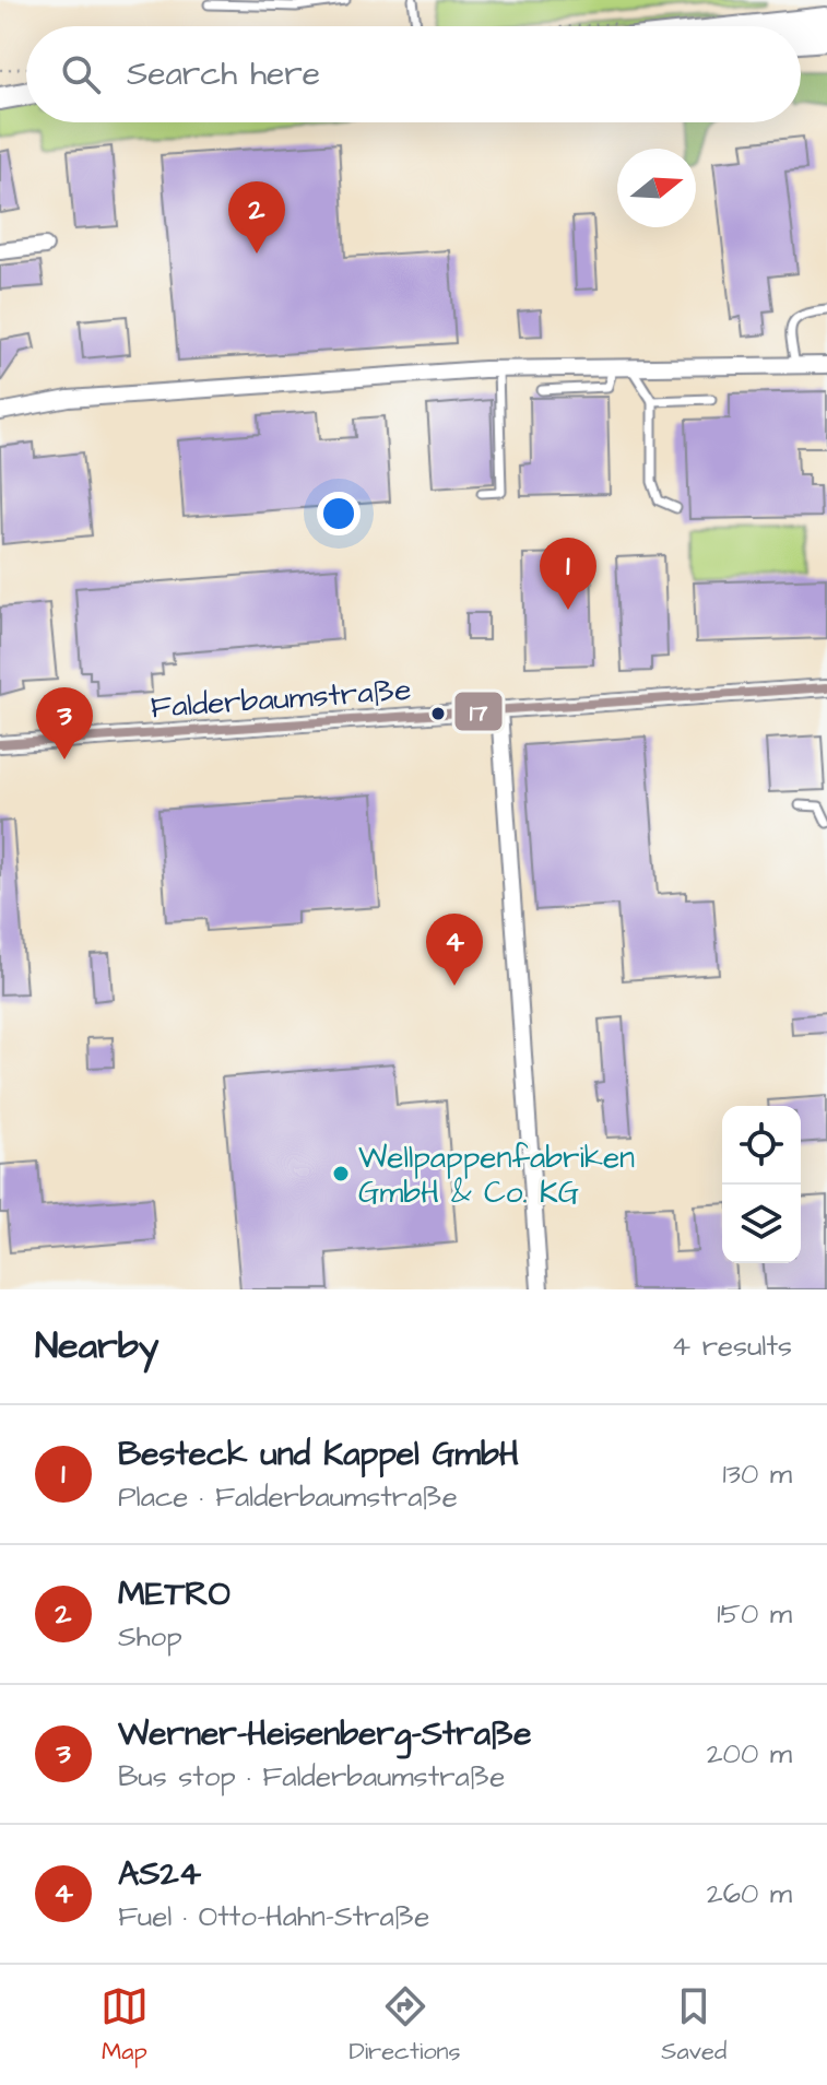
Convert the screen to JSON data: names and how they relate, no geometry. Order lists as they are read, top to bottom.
{
  "streets": {
    "street": ["Falderbaumstraße"]
  },
  "places": ["Wellpappenfabriken GmbH & Co. KG"],
  "lines": ["transit line 17"],
  "north": "right",
  "page": {
    "search": "Search here",
    "pins": [
      "2",
      "1",
      "3",
      "4"
    ],
    "heading": ["Nearby", "4 results"],
    "list": [
      {
        "mark": "1",
        "name": "Besteck und Kappel GmbH",
        "note": "Place · Falderbaumstraße",
        "value": "130 m"
      },
      {
        "mark": "2",
        "name": "METRO",
        "note": "Shop",
        "value": "150 m"
      },
      {
        "mark": "3",
        "name": "Werner-Heisenberg-Straße",
        "note": "Bus stop · Falderbaumstraße",
        "value": "200 m"
      },
      {
        "mark": "4",
        "name": "AS24",
        "note": "Fuel · Otto-Hahn-Straße",
        "value": "260 m"
      }
    ],
    "nav": ["Map", "Directions", "Saved"]
  }
}
